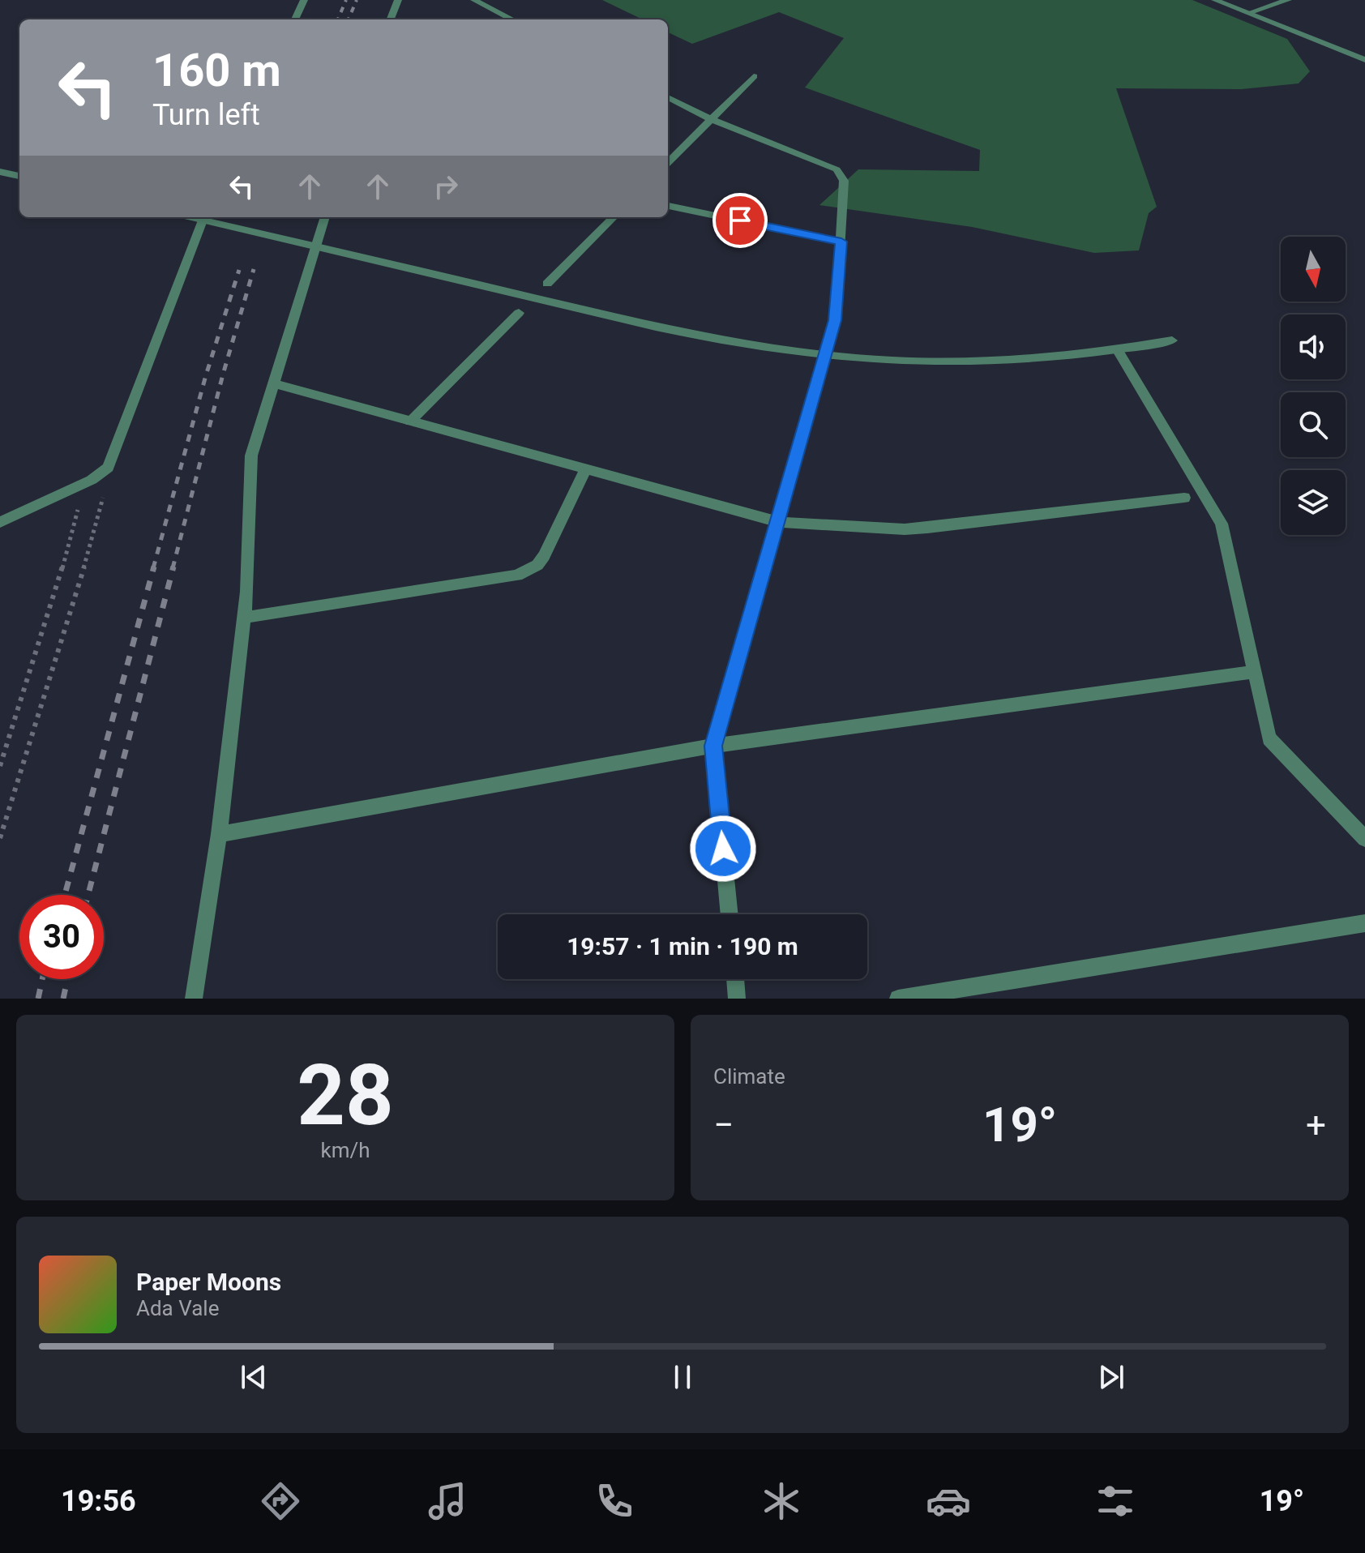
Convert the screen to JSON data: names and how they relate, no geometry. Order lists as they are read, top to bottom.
{
  "north": "bottom",
  "page": {
    "turn": ["160 m", "Turn left"],
    "limit": "30",
    "trip": "19:57 · 1 min · 190 m",
    "tile": [
      ["28", "km/h"],
      "Climate"
    ],
    "heat": ["−", "19°", "+"],
    "song": ["Paper Moons", "Ada Vale"],
    "tabs": ["19:56", "19°"]
  }
}
